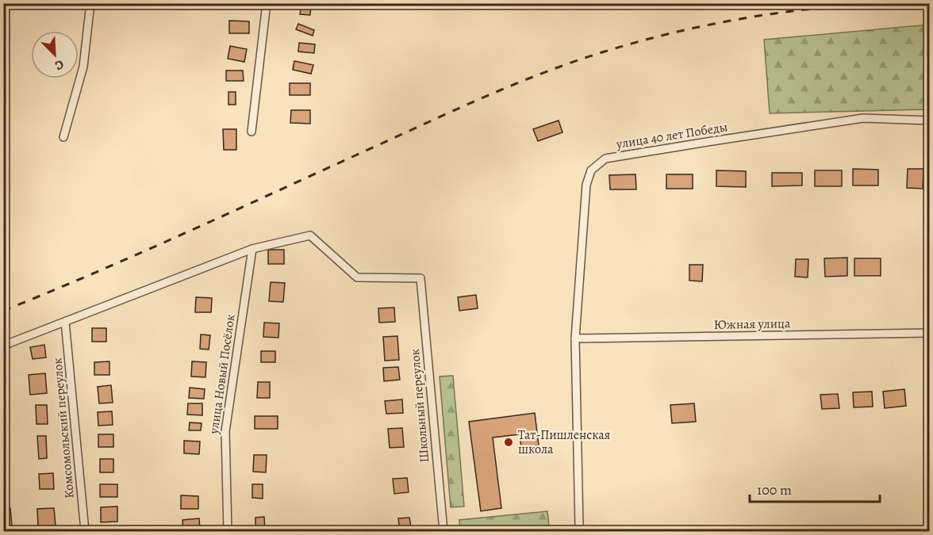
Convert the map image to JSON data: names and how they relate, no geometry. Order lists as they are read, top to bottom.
{
  "streets": {
    "street": [
      "улица 40 лет Победы",
      "Южная улица",
      "улица Новый Посёлок",
      "Школьный переулок",
      "Комсомольский переулок"
    ]
  },
  "crossings": [
    ["улица 40 лет Победы", "Южная улица"],
    ["улица Новый Посёлок", "Школьный переулок"]
  ],
  "places": ["Тат-Пишленская школа"],
  "scale_bar": "100 m",
  "north": "bottom right"
}
